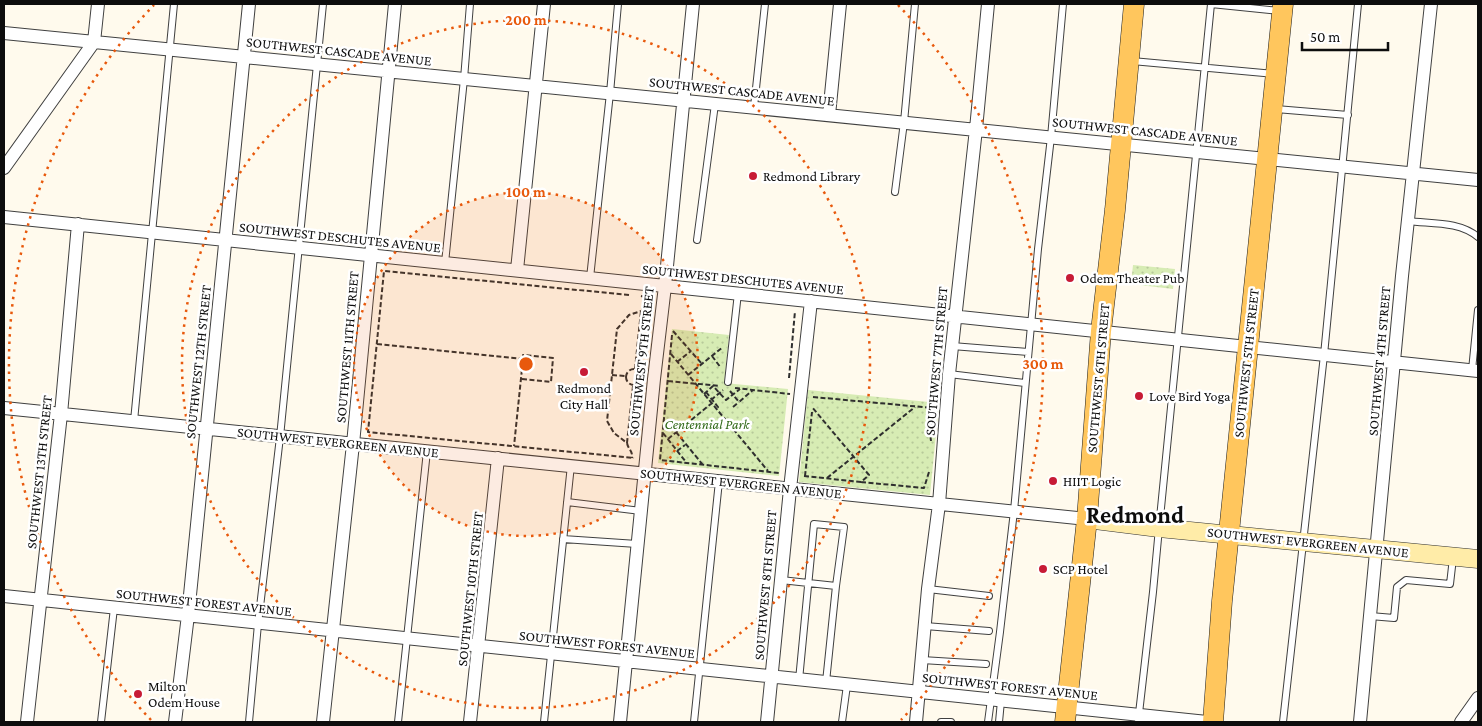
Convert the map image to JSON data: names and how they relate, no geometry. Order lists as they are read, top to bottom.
{
  "streets": {
    "main road": ["SOUTHWEST 5TH STREET", "SOUTHWEST 6TH STREET", "SOUTHWEST EVERGREEN AVENUE"],
    "street": [
      "SOUTHWEST CASCADE AVENUE",
      "SOUTHWEST DESCHUTES AVENUE",
      "SOUTHWEST 11TH STREET",
      "SOUTHWEST 9TH STREET",
      "SOUTHWEST 7TH STREET",
      "SOUTHWEST 4TH STREET",
      "SOUTHWEST 12TH STREET",
      "SOUTHWEST 13TH STREET",
      "SOUTHWEST 8TH STREET",
      "SOUTHWEST 10TH STREET",
      "SOUTHWEST FOREST AVENUE"
    ]
  },
  "crossings": [
    ["SOUTHWEST CASCADE AVENUE", "SOUTHWEST 11TH STREET"],
    ["SOUTHWEST CASCADE AVENUE", "SOUTHWEST 9TH STREET"],
    ["SOUTHWEST CASCADE AVENUE", "SOUTHWEST 7TH STREET"],
    ["SOUTHWEST CASCADE AVENUE", "SOUTHWEST 4TH STREET"],
    ["SOUTHWEST CASCADE AVENUE", "SOUTHWEST 12TH STREET"],
    ["SOUTHWEST CASCADE AVENUE", "SOUTHWEST 5TH STREET"],
    ["SOUTHWEST CASCADE AVENUE", "SOUTHWEST 6TH STREET"],
    ["SOUTHWEST DESCHUTES AVENUE", "SOUTHWEST 11TH STREET"],
    ["SOUTHWEST DESCHUTES AVENUE", "SOUTHWEST 9TH STREET"],
    ["SOUTHWEST DESCHUTES AVENUE", "SOUTHWEST 7TH STREET"],
    ["SOUTHWEST DESCHUTES AVENUE", "SOUTHWEST 4TH STREET"],
    ["SOUTHWEST DESCHUTES AVENUE", "SOUTHWEST 12TH STREET"],
    ["SOUTHWEST DESCHUTES AVENUE", "SOUTHWEST 5TH STREET"],
    ["SOUTHWEST DESCHUTES AVENUE", "SOUTHWEST 6TH STREET"],
    ["SOUTHWEST DESCHUTES AVENUE", "SOUTHWEST 13TH STREET"],
    ["SOUTHWEST DESCHUTES AVENUE", "SOUTHWEST 8TH STREET"],
    ["SOUTHWEST 11TH STREET", "SOUTHWEST EVERGREEN AVENUE"],
    ["SOUTHWEST 11TH STREET", "SOUTHWEST FOREST AVENUE"],
    ["SOUTHWEST 9TH STREET", "SOUTHWEST EVERGREEN AVENUE"],
    ["SOUTHWEST 9TH STREET", "SOUTHWEST FOREST AVENUE"],
    ["SOUTHWEST 7TH STREET", "SOUTHWEST EVERGREEN AVENUE"],
    ["SOUTHWEST 7TH STREET", "SOUTHWEST FOREST AVENUE"],
    ["SOUTHWEST 4TH STREET", "SOUTHWEST EVERGREEN AVENUE"],
    ["SOUTHWEST 12TH STREET", "SOUTHWEST EVERGREEN AVENUE"],
    ["SOUTHWEST 12TH STREET", "SOUTHWEST FOREST AVENUE"],
    ["SOUTHWEST 5TH STREET", "SOUTHWEST EVERGREEN AVENUE"],
    ["SOUTHWEST 6TH STREET", "SOUTHWEST EVERGREEN AVENUE"],
    ["SOUTHWEST 6TH STREET", "SOUTHWEST FOREST AVENUE"],
    ["SOUTHWEST EVERGREEN AVENUE", "SOUTHWEST 13TH STREET"],
    ["SOUTHWEST EVERGREEN AVENUE", "SOUTHWEST 8TH STREET"],
    ["SOUTHWEST EVERGREEN AVENUE", "SOUTHWEST 10TH STREET"],
    ["SOUTHWEST 13TH STREET", "SOUTHWEST FOREST AVENUE"],
    ["SOUTHWEST 8TH STREET", "SOUTHWEST FOREST AVENUE"],
    ["SOUTHWEST 10TH STREET", "SOUTHWEST FOREST AVENUE"]
  ],
  "districts": ["Redmond"],
  "parks": ["Centennial Park"],
  "places": [
    "Redmond Library",
    "Odem Theater Pub",
    "Redmond City Hall",
    "Love Bird Yoga",
    "HIIT Logic",
    "SCP Hotel",
    "Milton Odem House"
  ],
  "scale_bar": "50 m",
  "rings": ["200 m", "100 m", "300 m"]
}
